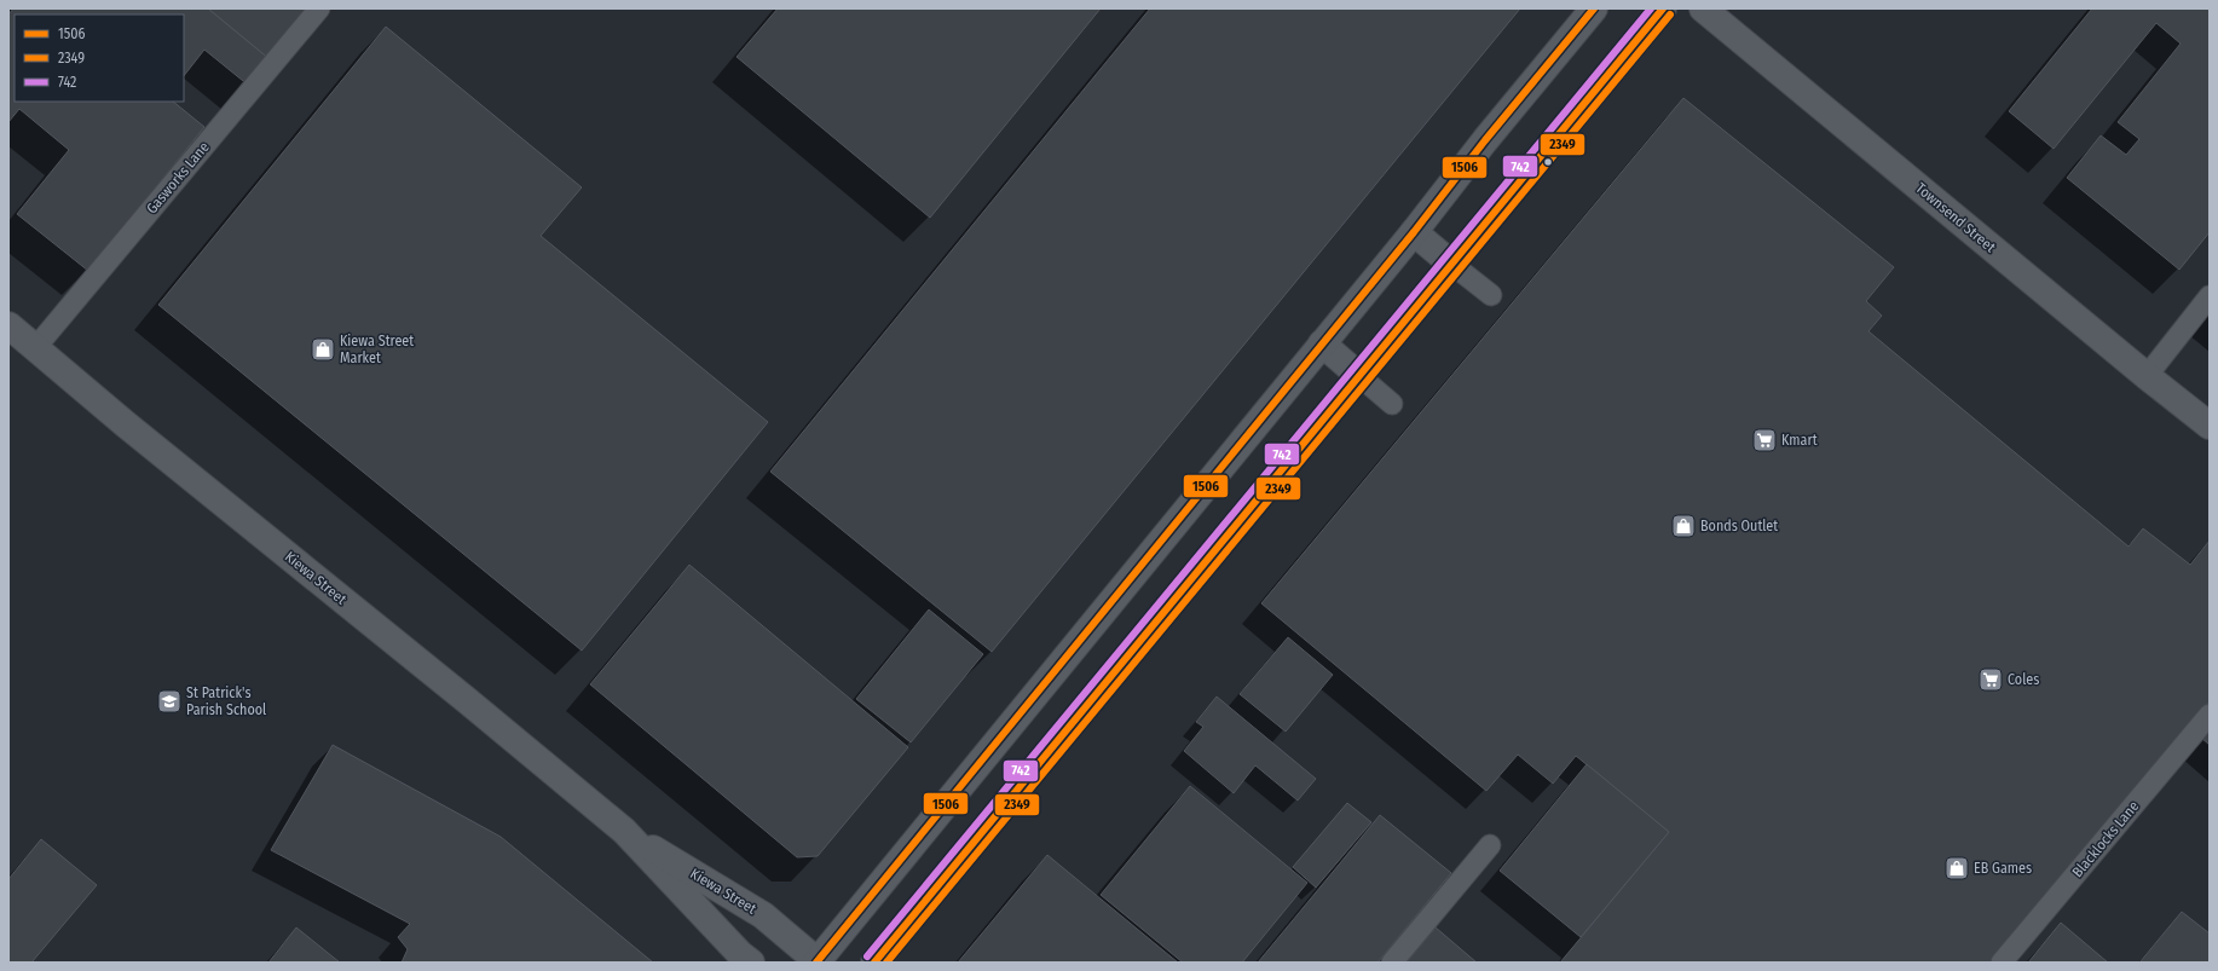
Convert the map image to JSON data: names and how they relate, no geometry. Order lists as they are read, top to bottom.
{
  "streets": {
    "street": ["Townsend Street", "Kiewa Street"],
    "lane": ["Gasworks Lane", "Blacklocks Lane"]
  },
  "crossings": [
    ["Gasworks Lane", "Kiewa Street"]
  ],
  "places": {
    "shop": ["Kiewa Street Market", "Bonds Outlet", "EB Games"],
    "supermarket": ["Kmart", "Coles"],
    "school or university": ["St Patrick's Parish School"]
  },
  "lines": ["transit line 1506", "transit line 742", "transit line 2349"],
  "legend": ["1506", "2349", "742"]
}
